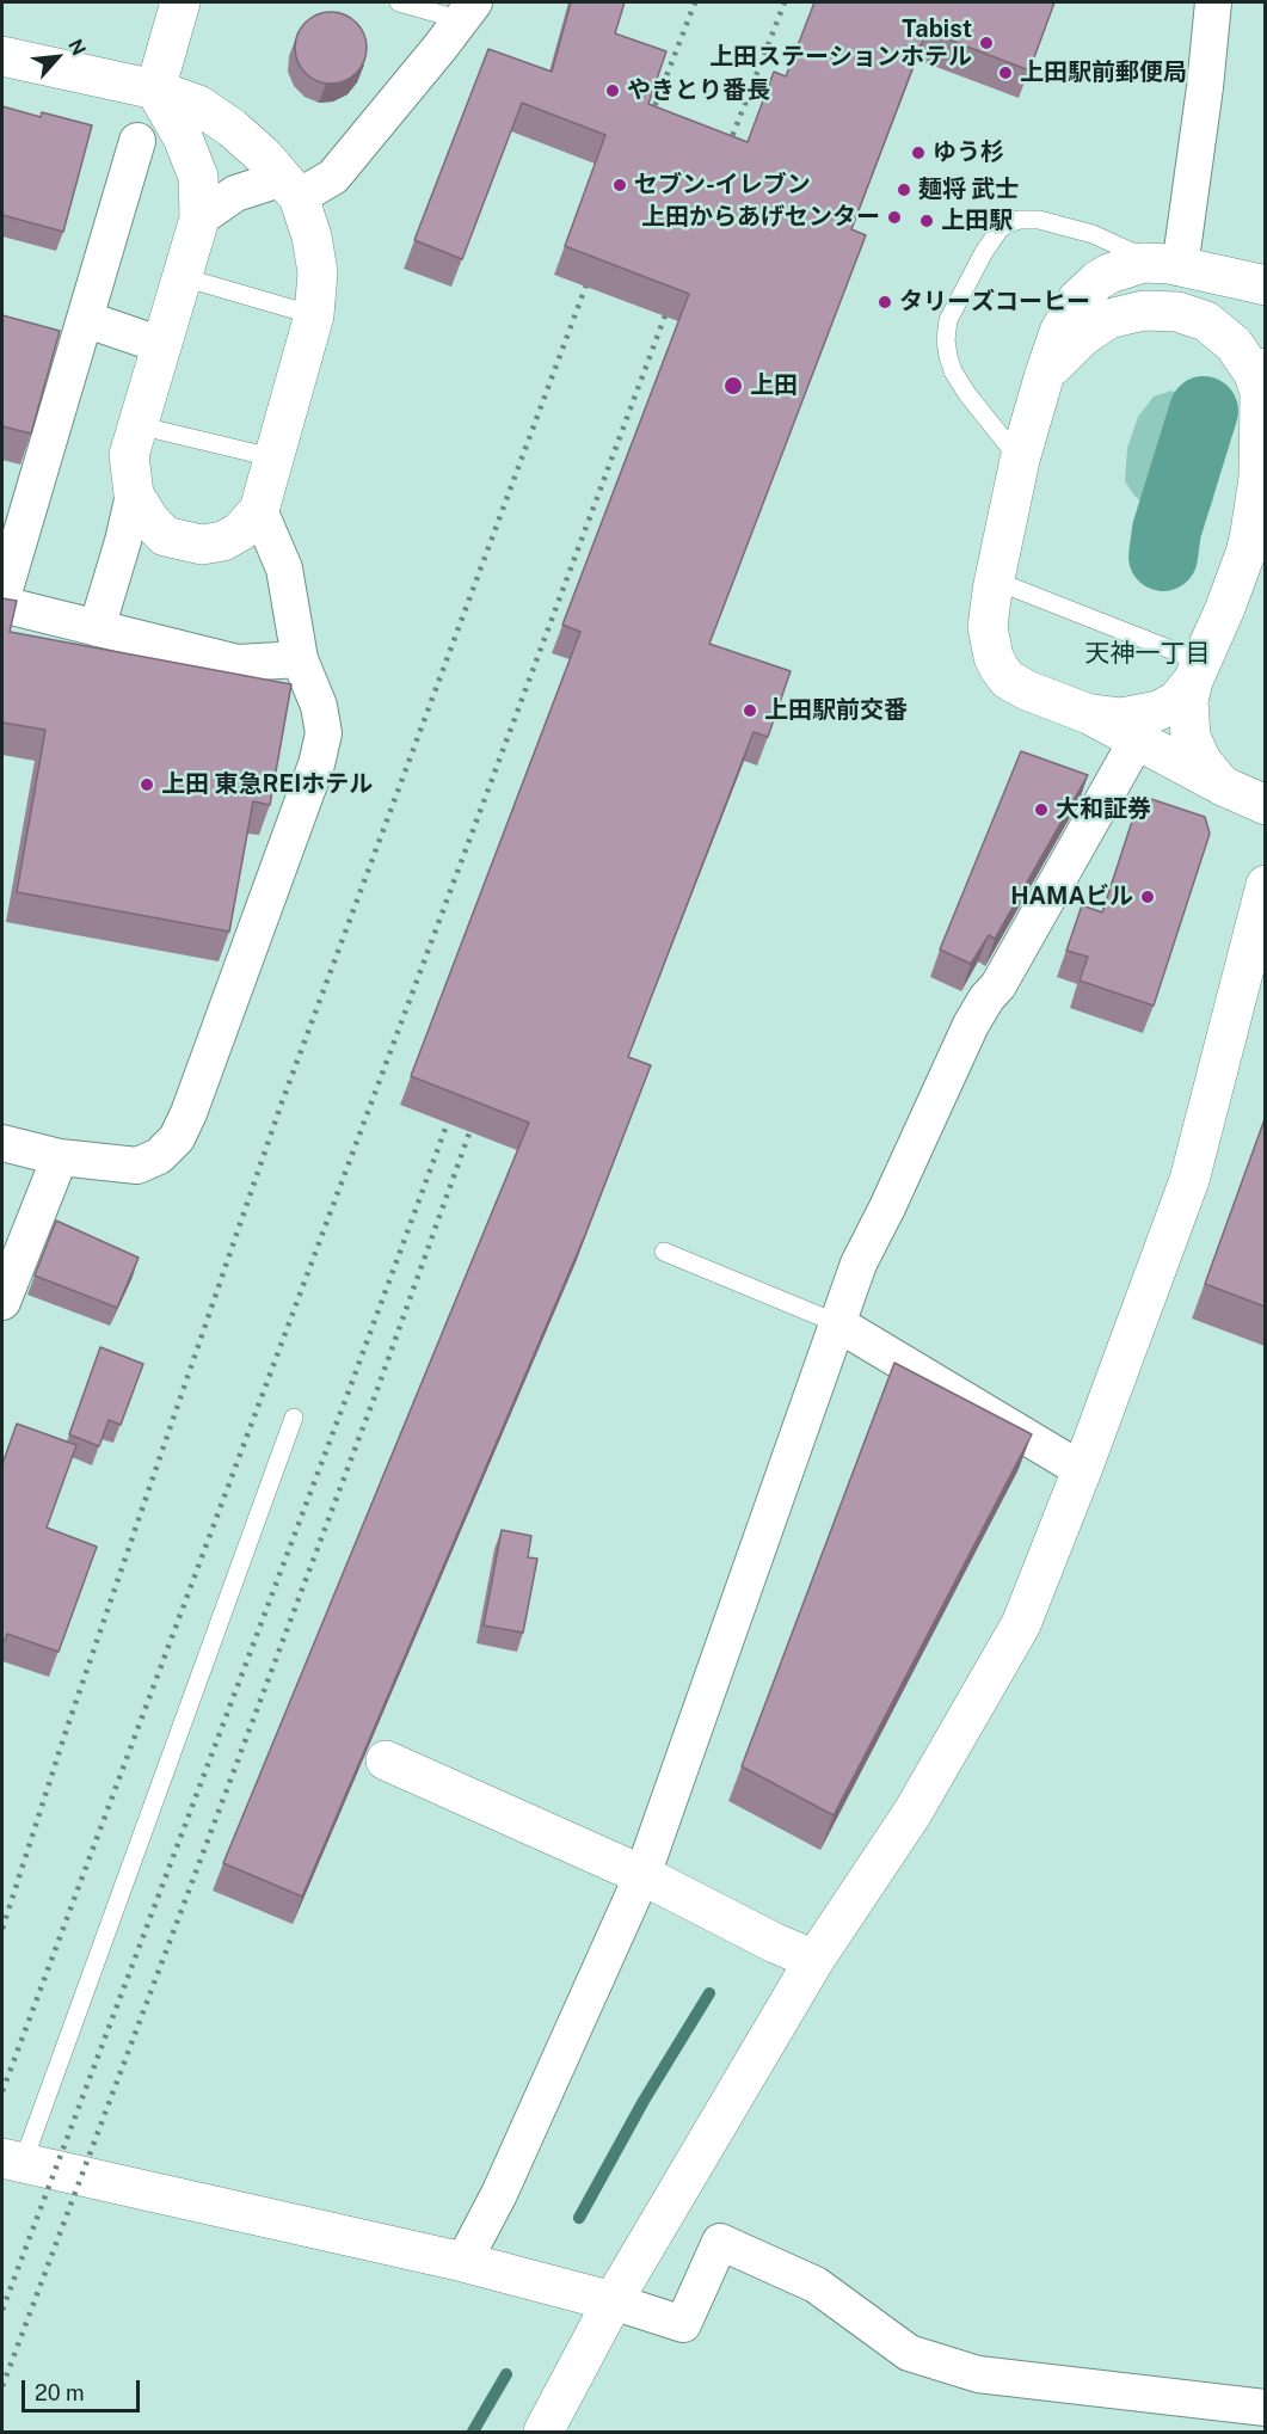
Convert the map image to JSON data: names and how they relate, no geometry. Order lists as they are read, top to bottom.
{
  "districts": ["天神一丁目"],
  "places": [
    "Tabist 上田ステーションホテル",
    "上田駅前郵便局",
    "やきとり番長",
    "ゆう杉",
    "セブン-イレブン",
    "麺将 武士",
    "上田からあげセンター",
    "上田駅",
    "タリーズコーヒー",
    "上田",
    "上田駅前交番",
    "上田 東急REIホテル",
    "大和証券",
    "HAMAビル"
  ],
  "scale_bar": "20 m",
  "north": "top right"
}
